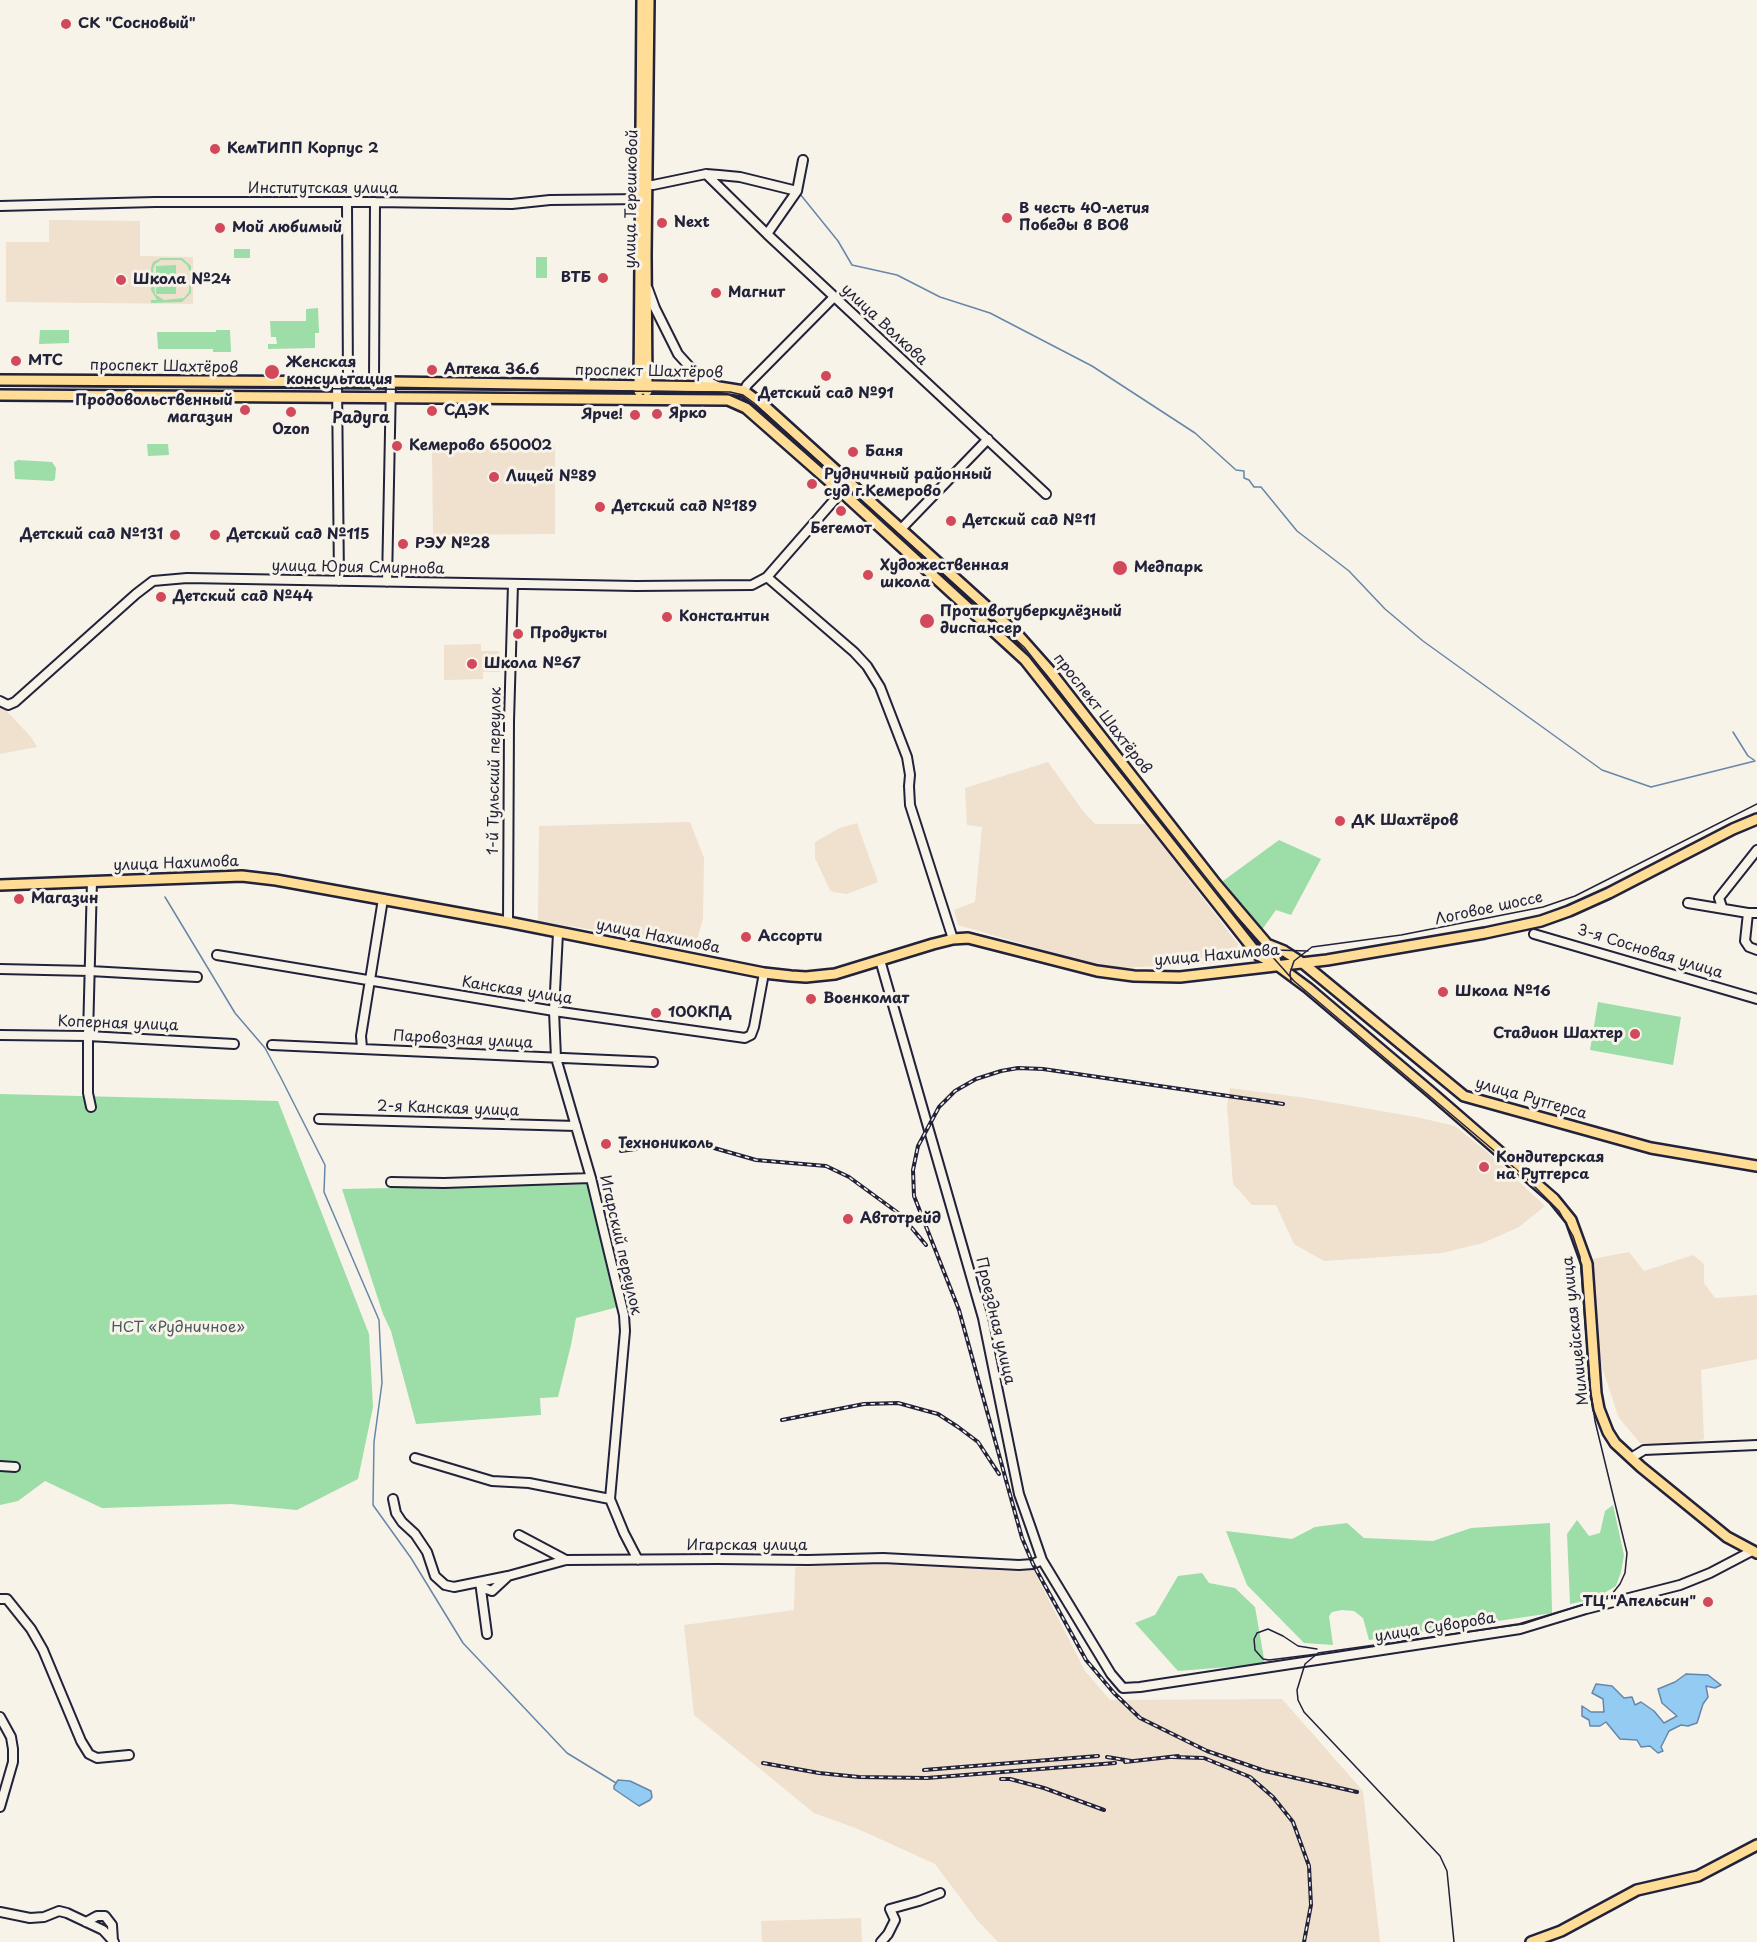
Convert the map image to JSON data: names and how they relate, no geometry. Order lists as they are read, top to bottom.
{
  "streets": {
    "main road": [
      "улица Терешковой",
      "проспект Шахтёров",
      "улица Нахимова",
      "Логовое шоссе",
      "улица Рутгерса",
      "Милицейская улица"
    ],
    "street": [
      "Институтская улица",
      "улица Волкова",
      "улица Юрия Смирнова",
      "1-й Тульский переулок",
      "3-я Сосновая улица",
      "Канская улица",
      "Коперная улица",
      "Паровозная улица",
      "2-я Канская улица",
      "Игарский переулок",
      "Проездная улица",
      "Игарская улица",
      "улица Суворова"
    ]
  },
  "crossings": [
    ["Институтская улица", "улица Терешковой"],
    ["улица Терешковой", "проспект Шахтёров"],
    ["проспект Шахтёров", "улица Нахимова"],
    ["проспект Шахтёров", "Логовое шоссе"],
    ["проспект Шахтёров", "улица Рутгерса"],
    ["улица Юрия Смирнова", "1-й Тульский переулок"],
    ["1-й Тульский переулок", "улица Нахимова"],
    ["улица Нахимова", "Логовое шоссе"],
    ["улица Нахимова", "Канская улица"],
    ["улица Нахимова", "улица Рутгерса"],
    ["улица Нахимова", "Игарский переулок"],
    ["улица Нахимова", "Проездная улица"],
    ["Логовое шоссе", "улица Рутгерса"],
    ["Канская улица", "Игарский переулок"],
    ["Паровозная улица", "Игарский переулок"],
    ["2-я Канская улица", "Игарский переулок"],
    ["Игарский переулок", "Игарская улица"],
    ["Проездная улица", "Игарская улица"],
    ["Проездная улица", "улица Суворова"],
    ["Милицейская улица", "улица Суворова"]
  ],
  "districts": ["Радуга"],
  "parks": ["НСТ «Рудничное»"],
  "places": [
    "СК \"Сосновый\"",
    "КемТИПП Корпус 2",
    "В честь 40-летия Победы в ВОв",
    "Next",
    "Мой любимый",
    "ВТБ",
    "Школа №24",
    "Магнит",
    "МТС",
    "Аптека 36.6",
    "Женская консультация",
    "Детский сад №91",
    "Продовольственный магазин",
    "СДЭК",
    "Ozon",
    "Ярко",
    "Ярче!",
    "Кемерово 650002",
    "Баня",
    "Лицей №89",
    "Рудничный районный суд г.Кемерово",
    "Детский сад №189",
    "Бегемот",
    "Детский сад №11",
    "Детский сад №131",
    "Детский сад №115",
    "РЭУ №28",
    "Медпарк",
    "Художественная школа",
    "Детский сад №44",
    "Константин",
    "Противотуберкулёзный диспансер",
    "Продукты",
    "Школа №67",
    "ДК Шахтёров",
    "Магазин",
    "Ассорти",
    "Школа №16",
    "Военкомат",
    "100КПД",
    "Стадион Шахтер",
    "Технониколь",
    "Кондитерская на Рутгерса",
    "Автотрейд",
    "ТЦ \"Апельсин\""
  ]
}
